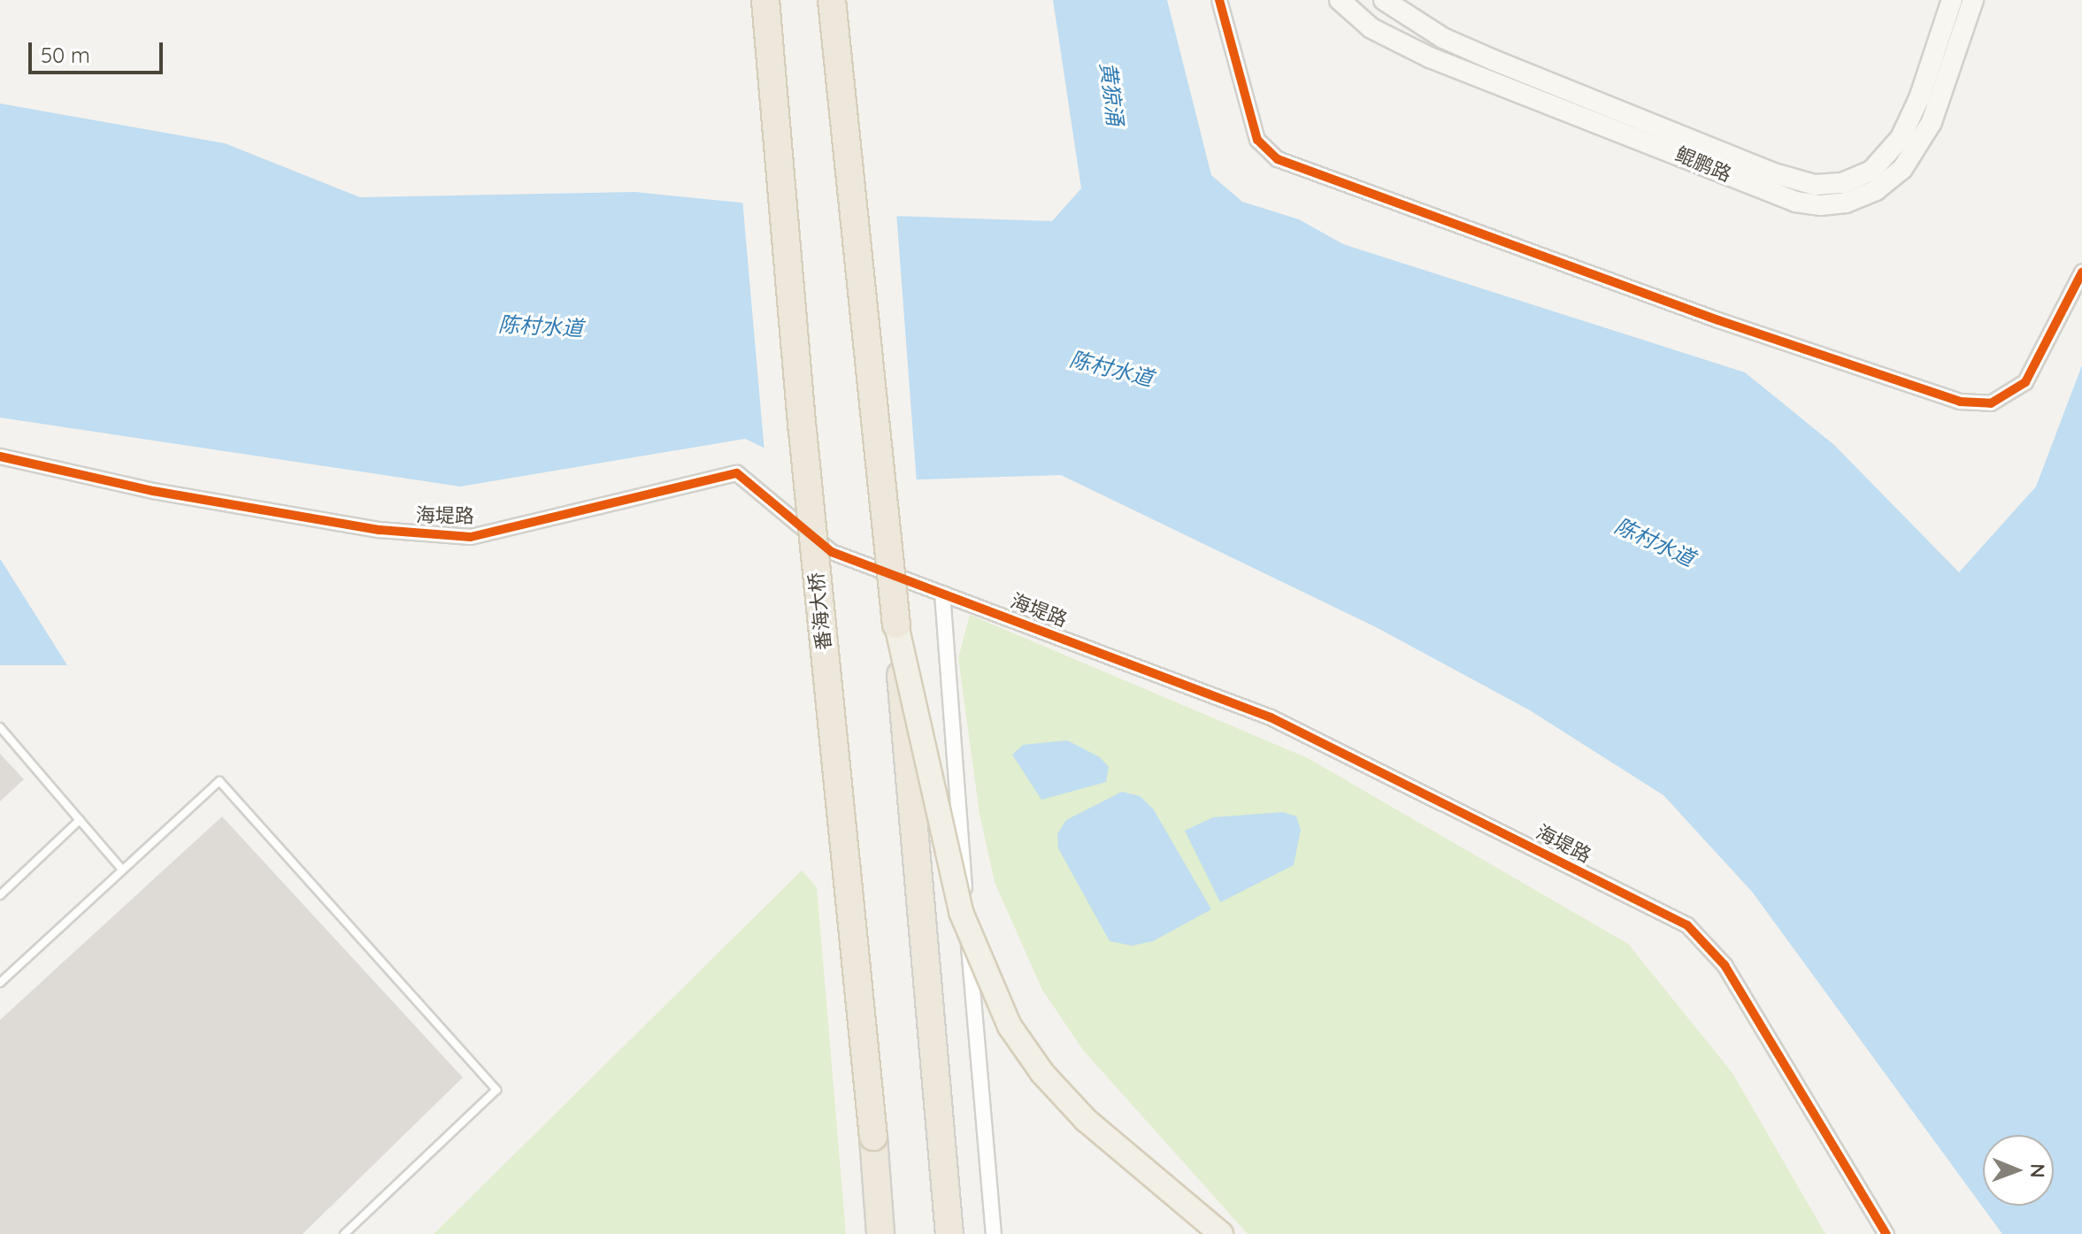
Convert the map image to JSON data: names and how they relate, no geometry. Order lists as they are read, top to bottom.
{
  "streets": {
    "highway": ["番海大桥"],
    "street": ["鲲鹏路", "海堤路"]
  },
  "water": ["黄猄涌", "陈村水道"],
  "scale_bar": "50 m",
  "north": "right"
}
